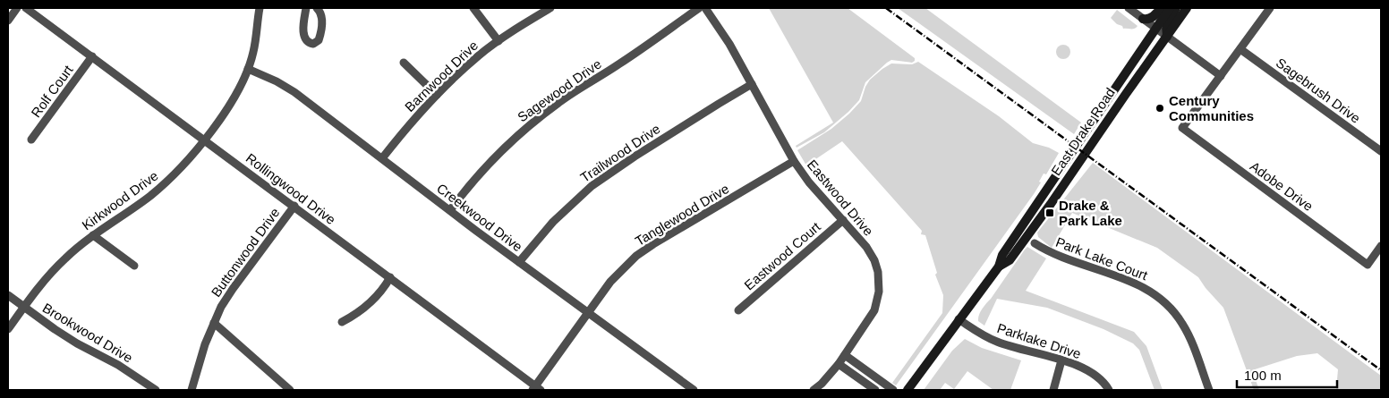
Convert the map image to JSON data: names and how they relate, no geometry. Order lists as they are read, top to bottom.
{
  "streets": {
    "main road": ["East Drake Road"],
    "street": [
      "Barnwood Drive",
      "Sagewood Drive",
      "Sagebrush Drive",
      "Rolf Court",
      "Trailwood Drive",
      "Adobe Drive",
      "Rollingwood Drive",
      "Eastwood Drive",
      "Kirkwood Drive",
      "Tanglewood Drive",
      "Creekwood Drive",
      "Buttonwood Drive",
      "Eastwood Court",
      "Park Lake Court",
      "Brookwood Drive",
      "Parklake Drive"
    ]
  },
  "crossings": [
    ["Barnwood Drive", "Creekwood Drive"],
    ["Sagewood Drive", "Creekwood Drive"],
    ["Rolf Court", "Rollingwood Drive"],
    ["East Drake Road", "Parklake Drive"],
    ["Trailwood Drive", "Eastwood Drive"],
    ["Trailwood Drive", "Creekwood Drive"],
    ["Rollingwood Drive", "Kirkwood Drive"],
    ["Rollingwood Drive", "Tanglewood Drive"],
    ["Rollingwood Drive", "Buttonwood Drive"],
    ["Eastwood Drive", "Tanglewood Drive"],
    ["Eastwood Drive", "Eastwood Court"],
    ["Kirkwood Drive", "Creekwood Drive"],
    ["Kirkwood Drive", "Brookwood Drive"],
    ["Tanglewood Drive", "Creekwood Drive"]
  ],
  "places": {
    "other": ["Century Communities"],
    "transit": ["Drake & Park Lake"]
  },
  "scale_bar": "100 m"
}
